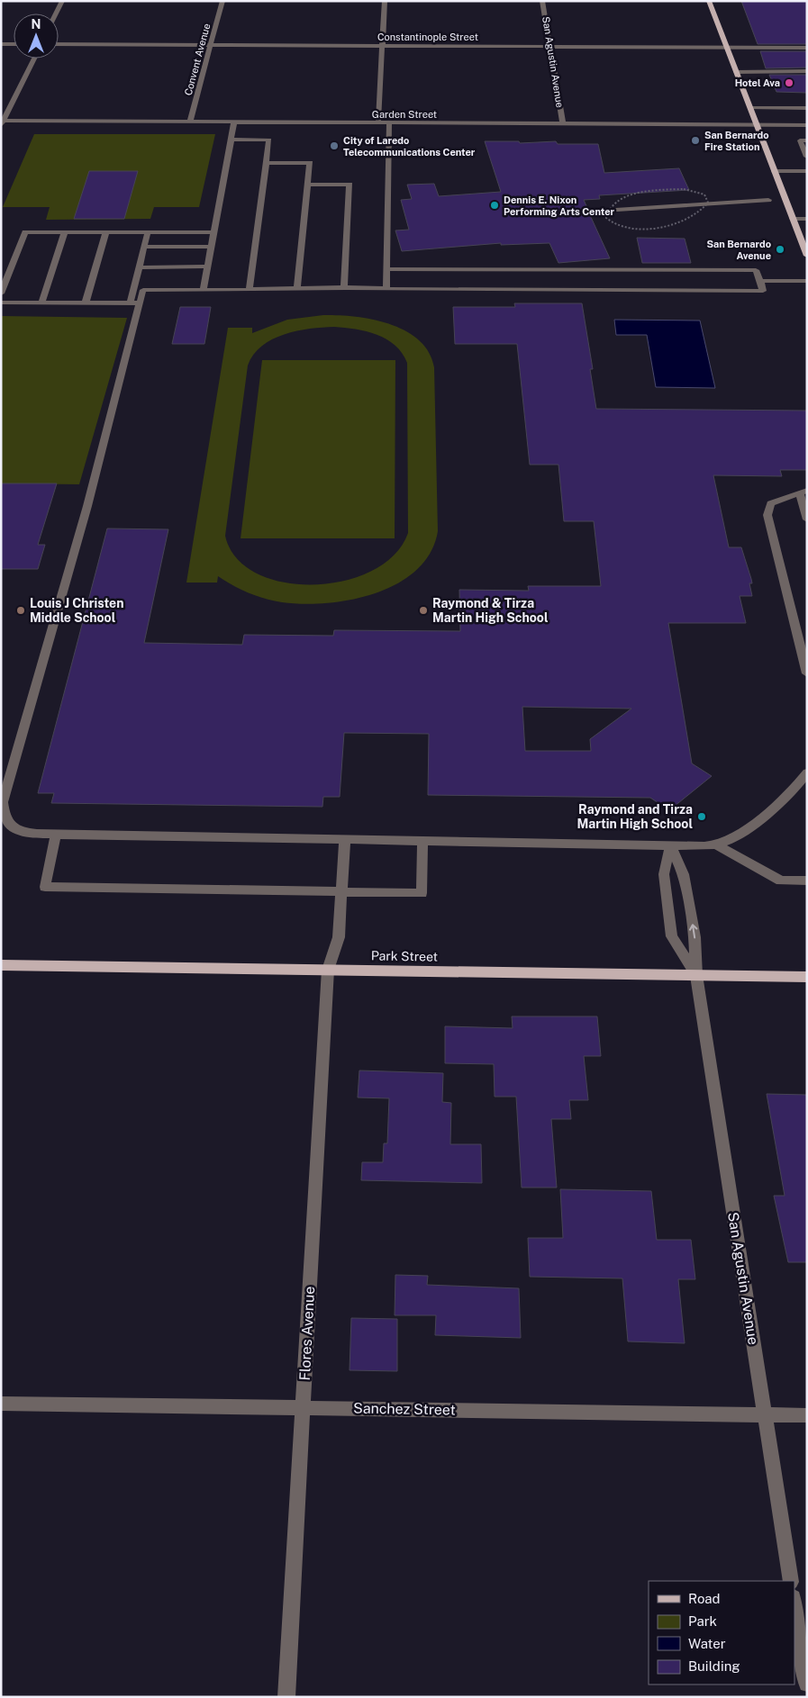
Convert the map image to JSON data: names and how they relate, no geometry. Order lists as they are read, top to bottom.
{
  "streets": {
    "main road": ["Park Street"],
    "street": [
      "Constantinople Street",
      "Convent Avenue",
      "San Agustin Avenue",
      "Garden Street",
      "Flores Avenue",
      "Sanchez Street"
    ]
  },
  "crossings": [
    ["Constantinople Street", "Convent Avenue"],
    ["Constantinople Street", "San Agustin Avenue"],
    ["Convent Avenue", "Garden Street"],
    ["San Agustin Avenue", "Garden Street"],
    ["San Agustin Avenue", "Park Street"],
    ["San Agustin Avenue", "Sanchez Street"],
    ["Park Street", "Flores Avenue"],
    ["Flores Avenue", "Sanchez Street"]
  ],
  "places": [
    "Hotel Ava",
    "San Bernardo Fire Station",
    "City of Laredo Telecommunications Center",
    "Dennis E. Nixon Performing Arts Center",
    "San Bernardo Avenue",
    "Louis J Christen Middle School",
    "Raymond & Tirza Martin High School",
    "Raymond and Tirza Martin High School"
  ],
  "legend": [
    "Road",
    "Park",
    "Water",
    "Building"
  ],
  "north": "top"
}
